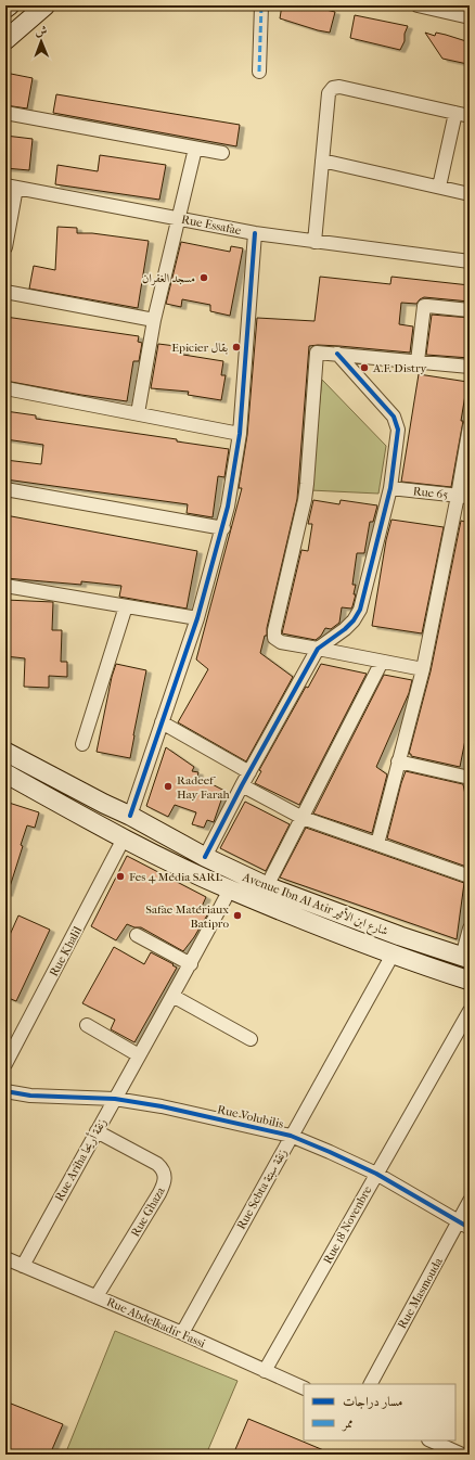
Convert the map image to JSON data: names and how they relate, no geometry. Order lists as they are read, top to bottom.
{
  "streets": {
    "street": [
      "Rue Essafae",
      "Rue 65",
      "Avenue Ibn Al Atir شارع ابن الأثير",
      "Rue Khalil",
      "Rue Volubilis",
      "Rue Ariha زنقة أريحا",
      "Rue Sebta زنقة سبتة",
      "Rue Ghaza",
      "Rue 18 Novenbre",
      "Rue Masmouda",
      "Rue Abdelkadir Fassi"
    ]
  },
  "crossings": [
    ["Avenue Ibn Al Atir شارع ابن الأثير", "Rue Khalil"],
    ["Avenue Ibn Al Atir شارع ابن الأثير", "Rue Ariha زنقة أريحا"],
    ["Avenue Ibn Al Atir شارع ابن الأثير", "Rue Sebta زنقة سبتة"],
    ["Rue Volubilis", "Rue Ariha زنقة أريحا"],
    ["Rue Volubilis", "Rue Sebta زنقة سبتة"],
    ["Rue Volubilis", "Rue 18 Novenbre"],
    ["Rue Volubilis", "Rue Masmouda"],
    ["Rue Ariha زنقة أريحا", "Rue Ghaza"],
    ["Rue Ariha زنقة أريحا", "Rue Abdelkadir Fassi"],
    ["Rue Sebta زنقة سبتة", "Rue Abdelkadir Fassi"],
    ["Rue Ghaza", "Rue Abdelkadir Fassi"],
    ["Rue 18 Novenbre", "Rue Abdelkadir Fassi"]
  ],
  "places": [
    "مسجد الغفران",
    "Epicier بقال",
    "A.F. Distry",
    "Radeef Hay Farah",
    "Fes 4 Média SARL",
    "Safae Matériaux Batipro"
  ],
  "legend": ["مسار دراجات", "ممر"],
  "north": "top"
}
